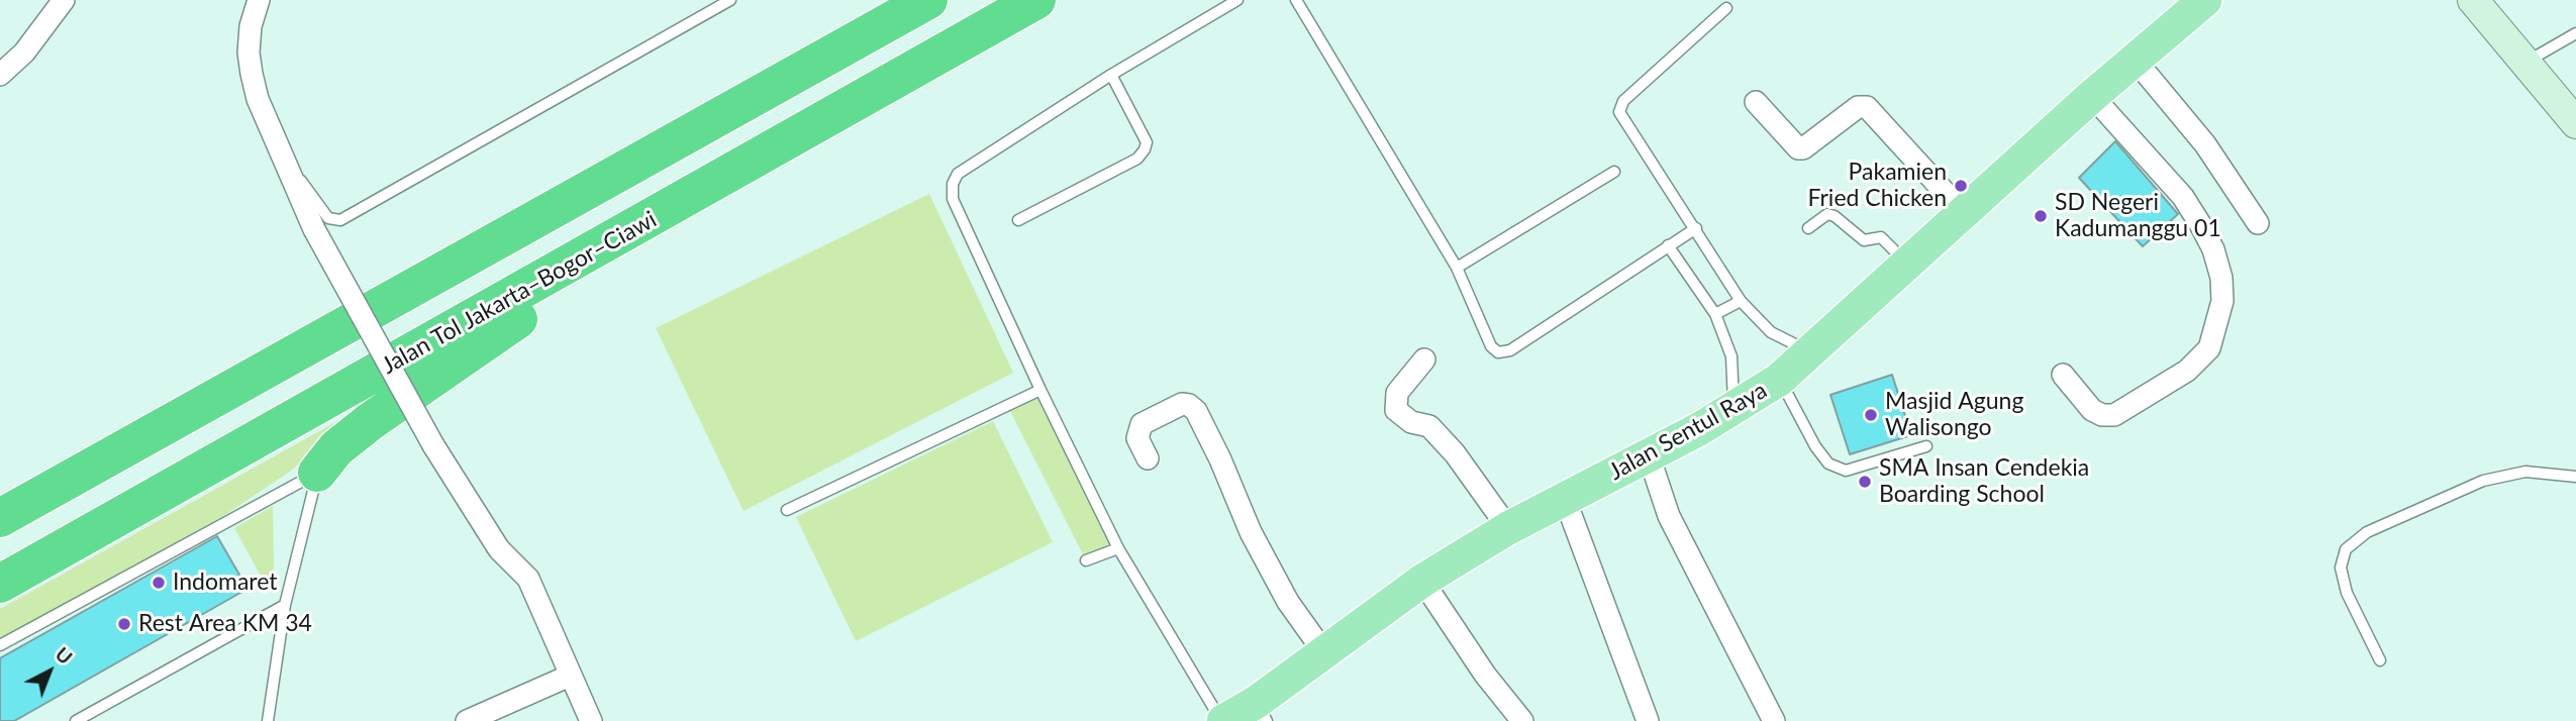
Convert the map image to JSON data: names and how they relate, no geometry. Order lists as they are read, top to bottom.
{
  "streets": {
    "highway": ["Jalan Tol Jakarta–Bogor–Ciawi"],
    "main road": ["Jalan Sentul Raya"]
  },
  "places": [
    "Pakamien Fried Chicken",
    "SD Negeri Kadumanggu 01",
    "Masjid Agung Walisongo",
    "SMA Insan Cendekia Boarding School",
    "Indomaret",
    "Rest Area KM 34"
  ],
  "north": "top right"
}
